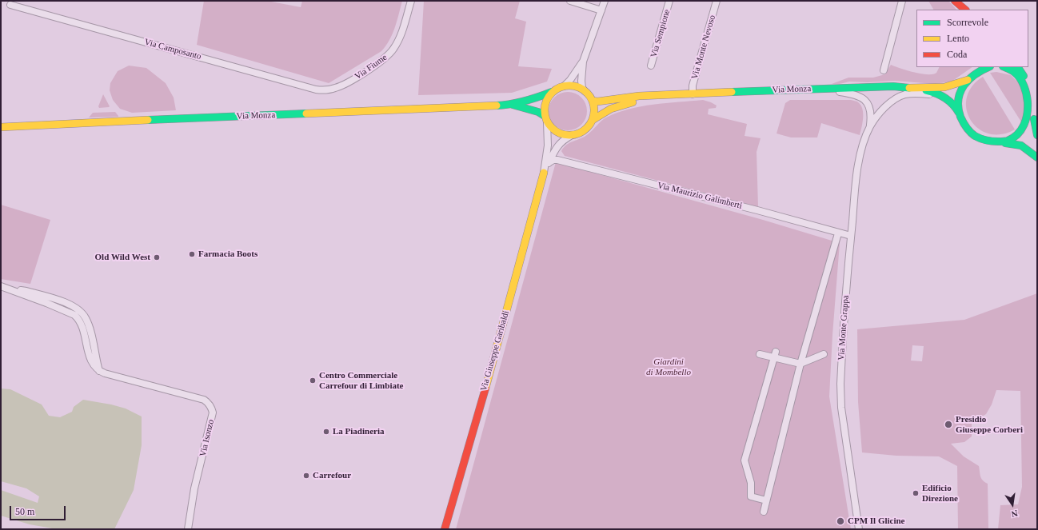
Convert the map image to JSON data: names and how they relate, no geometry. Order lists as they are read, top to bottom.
{
  "streets": {
    "main road": ["Via Monza", "Via Giuseppe Garibaldi"],
    "street": [
      "Via Sempione",
      "Via Monte Nevoso",
      "Via Camposanto",
      "Via Fiume",
      "Via Maurizio Galimberti",
      "Via Monte Grappa",
      "Via Isonzo"
    ]
  },
  "crossings": [
    ["Via Monte Nevoso", "Via Monza"],
    ["Via Camposanto", "Via Fiume"],
    ["Via Monza", "Via Monte Grappa"],
    ["Via Monza", "Via Giuseppe Garibaldi"],
    ["Via Maurizio Galimberti", "Via Monte Grappa"],
    ["Via Maurizio Galimberti", "Via Giuseppe Garibaldi"]
  ],
  "parks": ["Giardini di Mombello"],
  "places": [
    "Farmacia Boots",
    "Old Wild West",
    "Centro Commerciale Carrefour di Limbiate",
    "Presidio Giuseppe Corberi",
    "La Piadineria",
    "Carrefour",
    "Edificio Direzione",
    "CPM Il Glicine"
  ],
  "legend": ["Scorrevole", "Lento", "Coda"],
  "scale_bar": "50 m",
  "north": "bottom"
}
